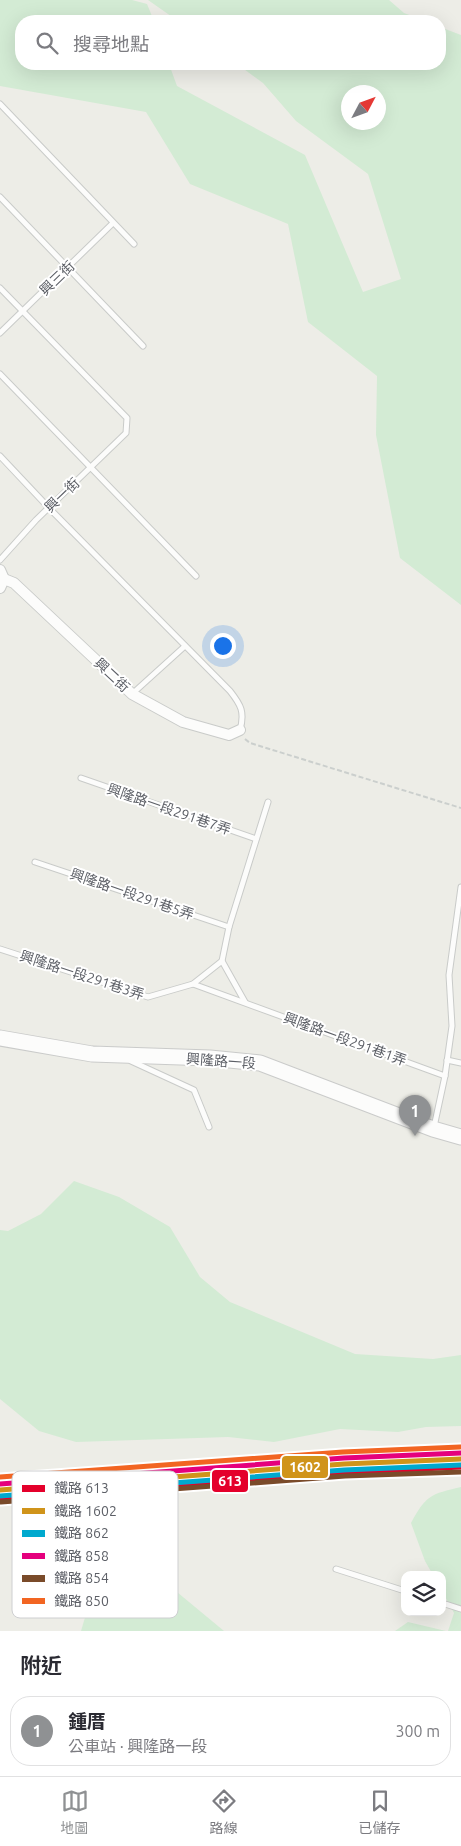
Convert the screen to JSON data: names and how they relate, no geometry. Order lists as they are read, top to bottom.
{
  "streets": {
    "street": ["興二街", "興隆路一段"],
    "lane": [
      "興三街",
      "興一街",
      "興隆路一段291巷7弄",
      "興隆路一段291巷5弄",
      "興隆路一段291巷3弄",
      "興隆路一段291巷1弄"
    ]
  },
  "crossings": [
    ["興三街", "興一街"],
    ["興隆路一段291巷3弄", "興隆路一段291巷1弄"]
  ],
  "lines": [
    "rail line 850",
    "rail line 858",
    "rail line 1602",
    "rail line 862",
    "rail line 613",
    "rail line 854"
  ],
  "legend": [
    "鐵路 613",
    "鐵路 1602",
    "鐵路 862",
    "鐵路 858",
    "鐵路 854",
    "鐵路 850"
  ],
  "north": "top right",
  "page": {
    "search": "搜尋地點",
    "pins": "1",
    "heading": "附近",
    "list": [
      {
        "mark": "1",
        "name": "鍾厝",
        "note": "公車站 · 興隆路一段",
        "value": "300 m"
      }
    ],
    "nav": ["地圖", "路線", "已儲存"]
  }
}
